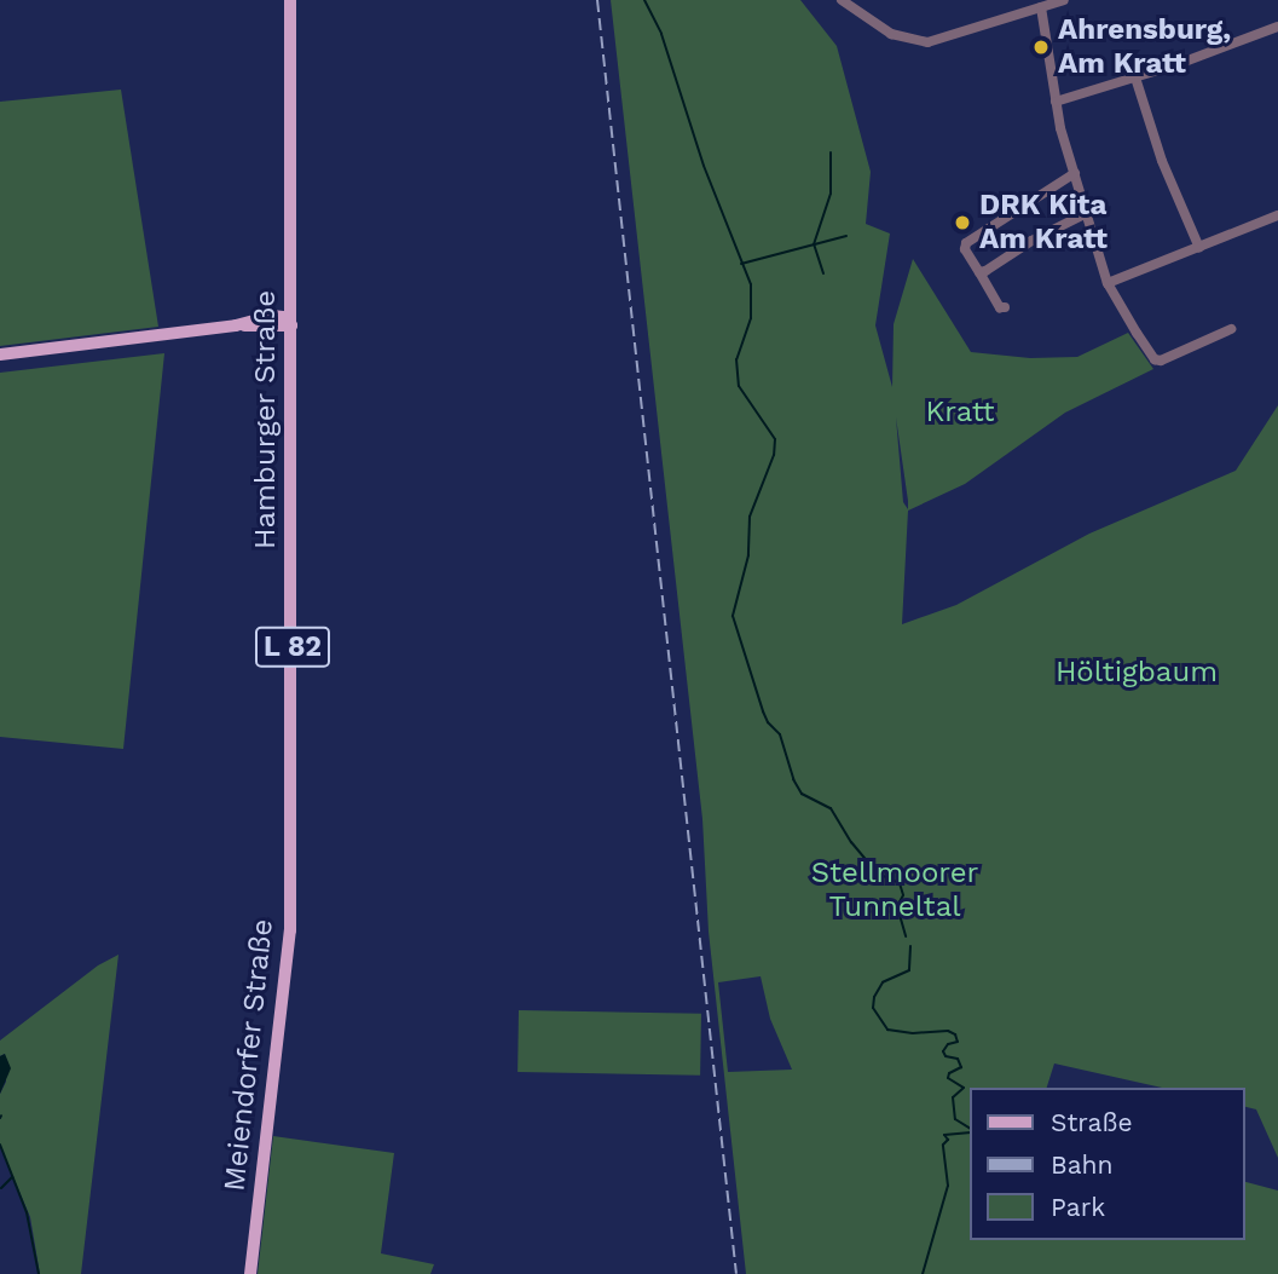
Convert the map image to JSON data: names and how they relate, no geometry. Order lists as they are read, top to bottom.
{
  "streets": {
    "main road": ["Hamburger Straße", "L 82", "Meiendorfer Straße"]
  },
  "crossings": [
    ["Hamburger Straße", "Meiendorfer Straße"]
  ],
  "parks": ["Kratt", "Höltigbaum", "Stellmoorer Tunneltal"],
  "places": ["Ahrensburg, Am Kratt", "DRK Kita Am Kratt"],
  "legend": ["Straße", "Bahn", "Park"]
}
